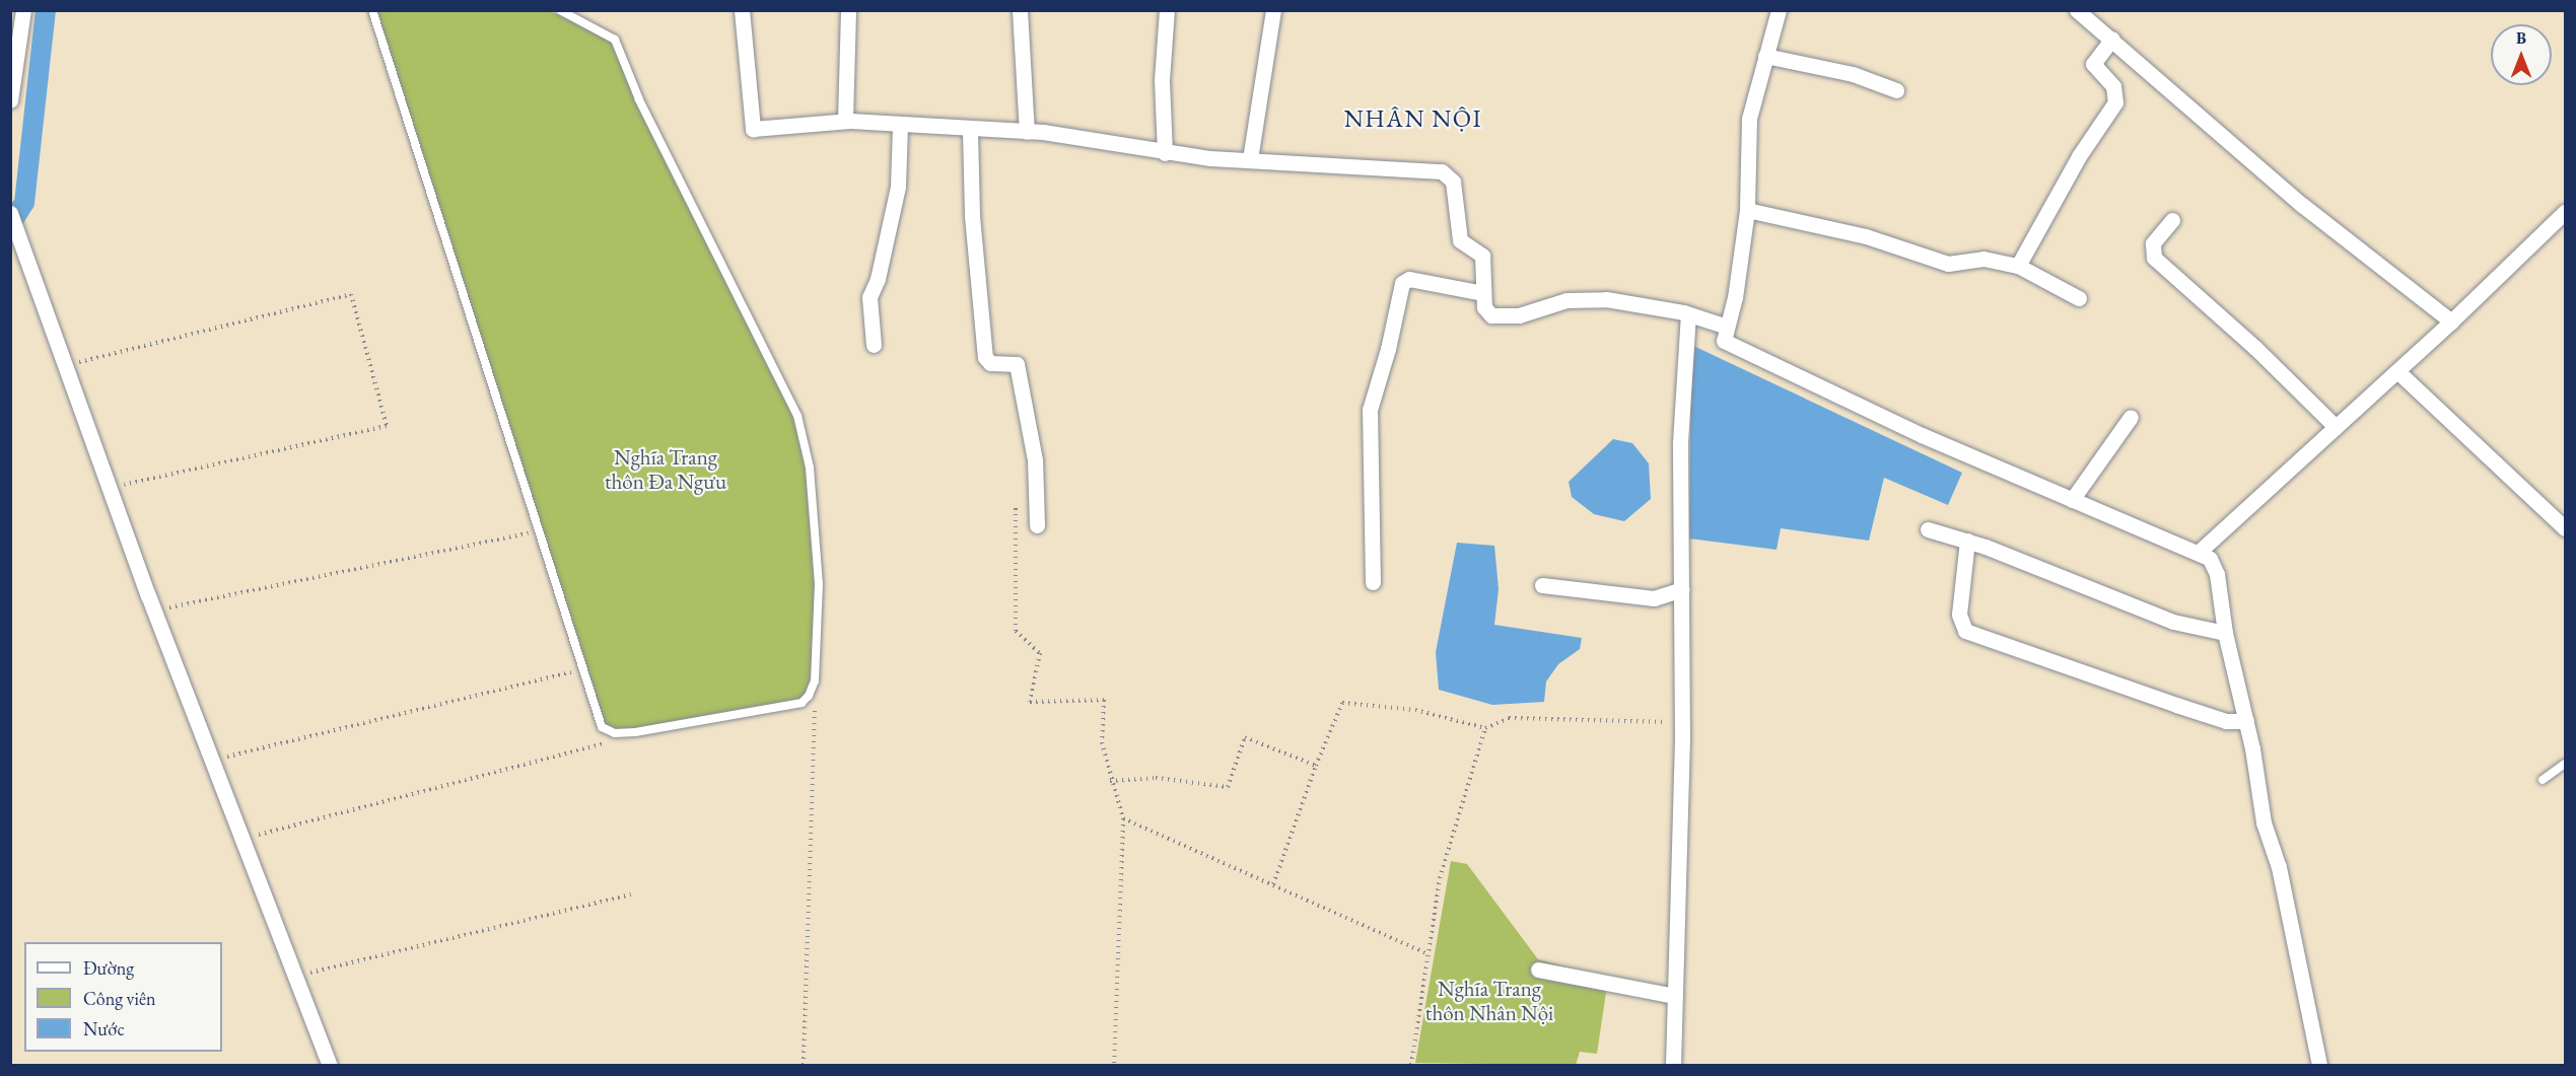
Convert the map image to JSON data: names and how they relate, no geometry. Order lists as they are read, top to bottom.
{
  "districts": ["NHÂN NỘI"],
  "parks": ["Nghĩa Trang thôn Đa Ngưu", "Nghĩa Trang thôn Nhân Nội"],
  "legend": ["Đường", "Công viên", "Nước"],
  "north": "top"
}
